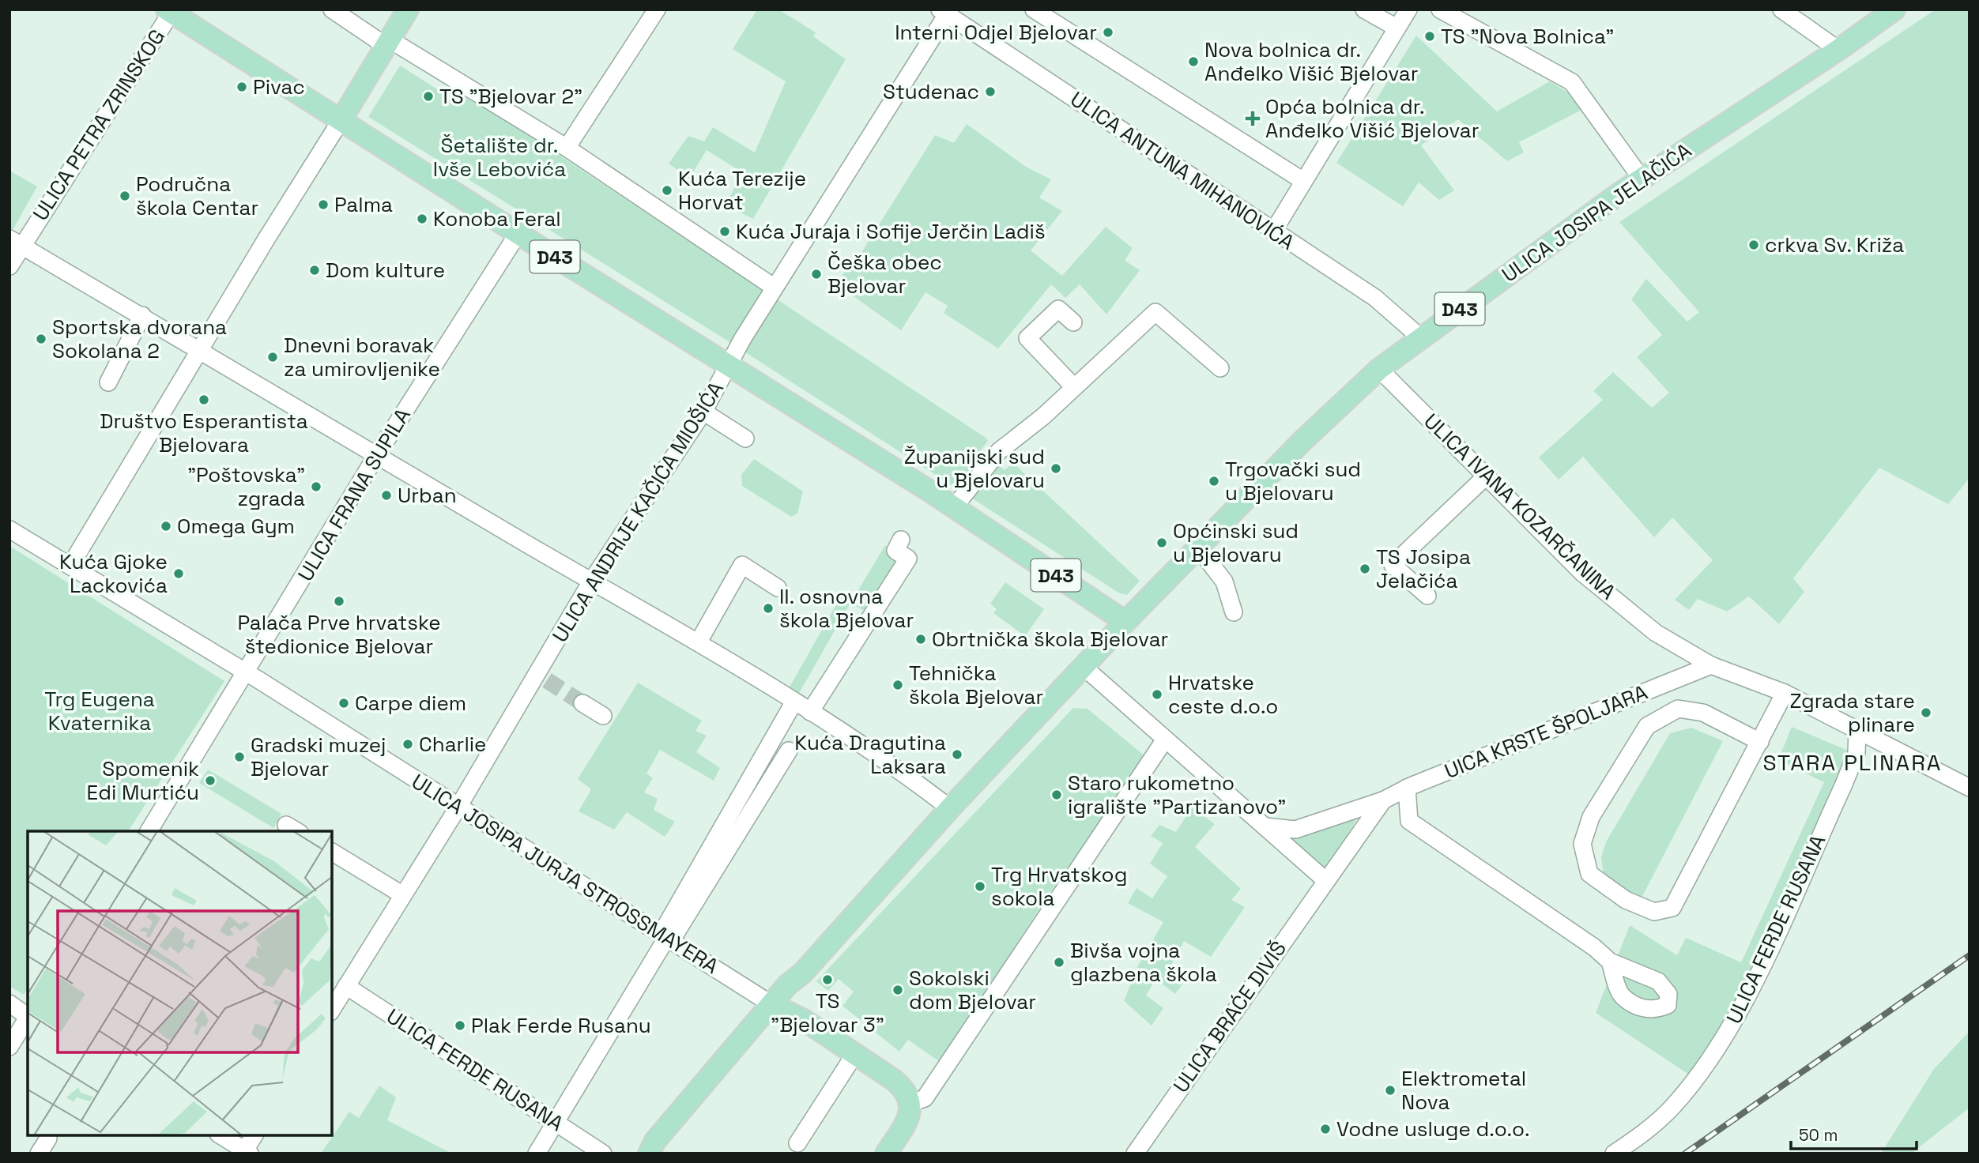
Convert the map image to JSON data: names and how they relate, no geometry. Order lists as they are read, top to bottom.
{
  "streets": {
    "main road": ["ULICA JOSIPA JELAČIĆA", "D43"],
    "street": [
      "ULICA PETRA ZRINSKOG",
      "ULICA ANTUNA MIHANOVIĆA",
      "ULICA FRANA SUPILA",
      "ULICA IVANA KOZARČANINA",
      "ULICA ANDRIJE KAČIĆA MIOŠIĆA",
      "UICA KRSTE ŠPOLJARA",
      "ULICA JOSIPA JURJA STROSSMAYERA",
      "ULICA FERDE RUSANA",
      "ULICA BRAĆE DIVIŠ"
    ]
  },
  "crossings": [
    ["ULICA PETRA ZRINSKOG", "D43"],
    ["ULICA ANTUNA MIHANOVIĆA", "ULICA JOSIPA JELAČIĆA"],
    ["ULICA ANTUNA MIHANOVIĆA", "ULICA ANDRIJE KAČIĆA MIOŠIĆA"],
    ["ULICA JOSIPA JELAČIĆA", "D43"],
    ["ULICA JOSIPA JELAČIĆA", "ULICA IVANA KOZARČANINA"],
    ["D43", "ULICA FRANA SUPILA"],
    ["D43", "ULICA ANDRIJE KAČIĆA MIOŠIĆA"],
    ["ULICA FRANA SUPILA", "ULICA JOSIPA JURJA STROSSMAYERA"],
    ["ULICA IVANA KOZARČANINA", "UICA KRSTE ŠPOLJARA"],
    ["ULICA IVANA KOZARČANINA", "ULICA FERDE RUSANA"],
    ["ULICA ANDRIJE KAČIĆA MIOŠIĆA", "ULICA JOSIPA JURJA STROSSMAYERA"],
    ["ULICA ANDRIJE KAČIĆA MIOŠIĆA", "ULICA FERDE RUSANA"],
    ["UICA KRSTE ŠPOLJARA", "ULICA BRAĆE DIVIŠ"]
  ],
  "districts": ["STARA PLINARA"],
  "parks": ["Šetalište dr. Ivše Lebovića", "Trg Eugena Kvaternika"],
  "places": {
    "other": [
      "Interni Odjel Bjelovar",
      "TS \"Nova Bolnica\"",
      "Nova bolnica dr. Anđelko Višić Bjelovar",
      "Pivac",
      "Studenac",
      "TS \"Bjelovar 2\"",
      "Kuća Terezije Horvat",
      "Područna škola Centar",
      "Palma",
      "Konoba Feral",
      "Kuća Juraja i Sofije Jerčin Ladiš",
      "crkva Sv. Križa",
      "Dom kulture",
      "Češka obec Bjelovar",
      "Sportska dvorana Sokolana 2",
      "Dnevni boravak za umirovljenike",
      "Društvo Esperantista Bjelovara",
      "Županijski sud u Bjelovaru",
      "Trgovački sud u Bjelovaru",
      "\"Poštovska\" zgrada",
      "Urban",
      "Omega Gym",
      "Općinski sud u Bjelovaru",
      "TS Josipa Jelačića",
      "Kuća Gjoke Lackovića",
      "Palača Prve hrvatske štedionice Bjelovar",
      "II. osnovna škola Bjelovar",
      "Obrtnička škola Bjelovar",
      "Tehnička škola Bjelovar",
      "Hrvatske ceste d.o.o",
      "Carpe diem",
      "Zgrada stare plinare",
      "Charlie",
      "Kuća Dragutina Laksara",
      "Gradski muzej Bjelovar",
      "Spomenik Edi Murtiću",
      "Staro rukometno igralište \"Partizanovo\"",
      "Trg Hrvatskog sokola",
      "Bivša vojna glazbena škola",
      "TS \"Bjelovar 3\"",
      "Sokolski dom Bjelovar",
      "Plak Ferde Rusanu",
      "Elektrometal Nova",
      "Vodne usluge d.o.o."
    ],
    "health": ["Opća bolnica dr. Anđelko Višić Bjelovar"]
  },
  "scale_bar": "50 m"
}
